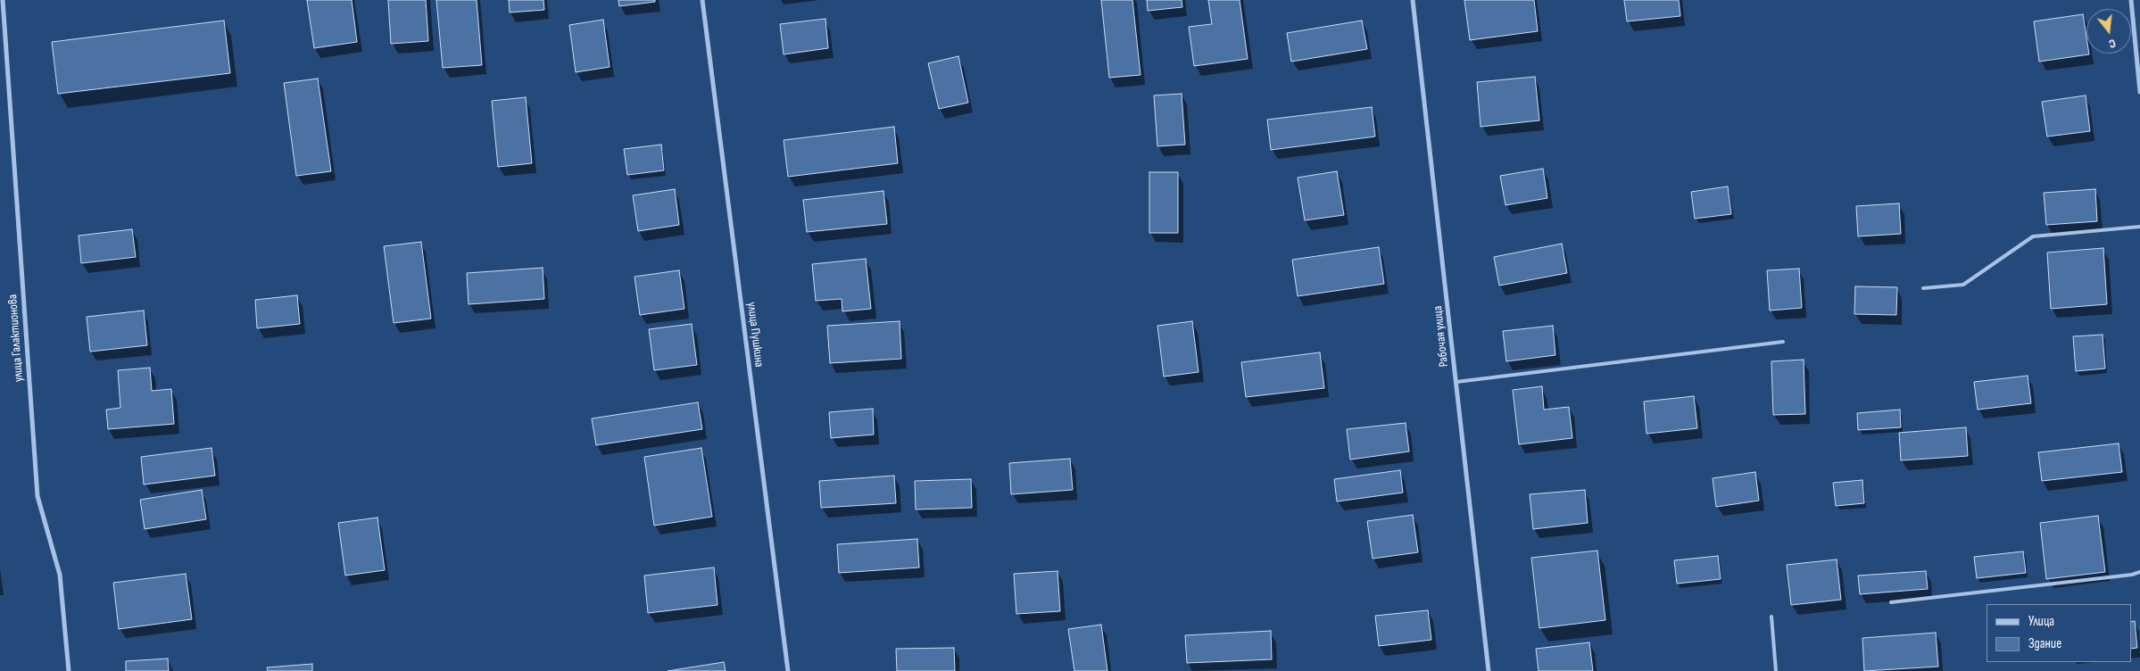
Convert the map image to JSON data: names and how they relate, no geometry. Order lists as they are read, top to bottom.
{
  "streets": {
    "street": ["улица Пушкина", "Рабочая улица", "улица Галактионова"]
  },
  "legend": ["Улица", "Здание"],
  "north": "bottom"
}
